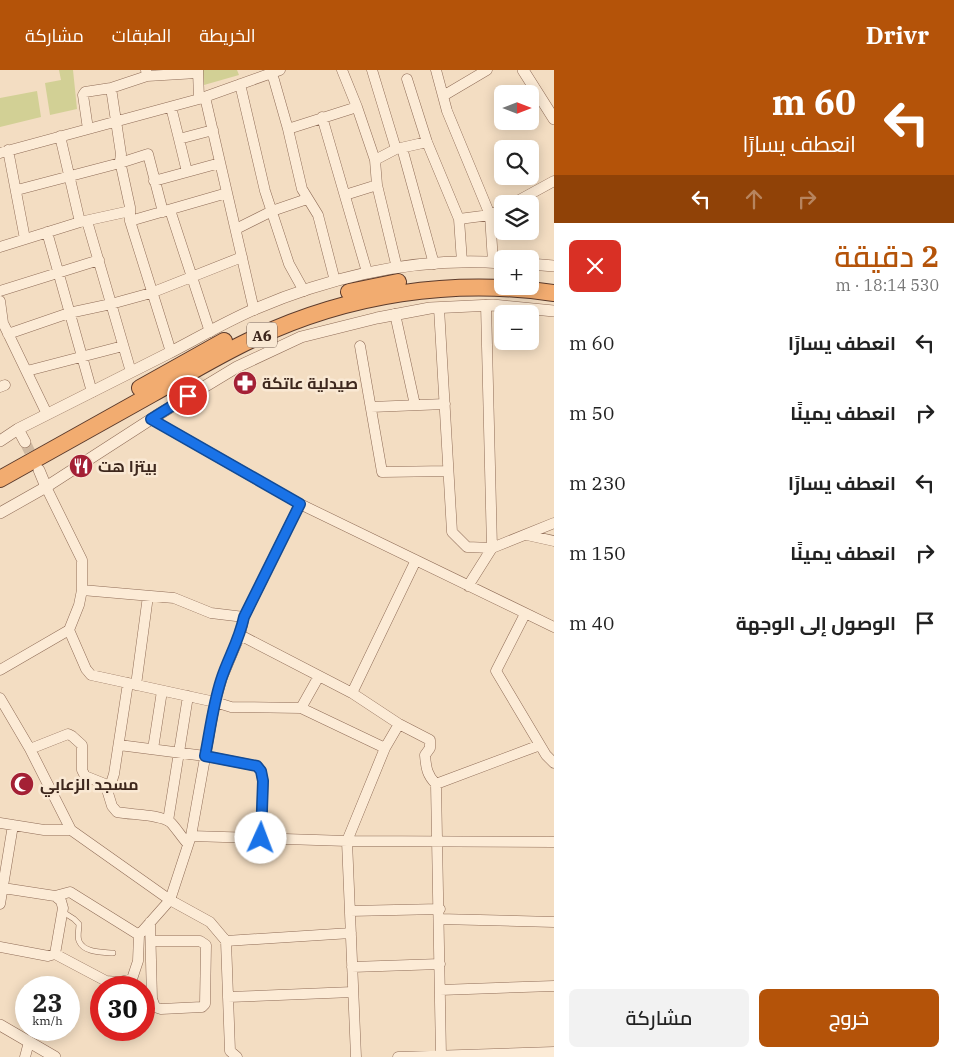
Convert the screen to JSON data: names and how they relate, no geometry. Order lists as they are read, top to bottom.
{
  "streets": {
    "highway": ["A6"]
  },
  "places": {
    "pharmacy": ["صيدلية عاتكة"],
    "restaurant": ["بيتزا هت"],
    "mosque": ["مسجد الزعابي"]
  },
  "north": "right",
  "page": {
    "header": "Drivr",
    "nav": ["الخريطة", "الطبقات", "مشاركة"],
    "turn": ["60 m", "انعطف يسارًا"],
    "map_buttons": ["+", "−"],
    "heading": ["2 دقيقة", "530 m · 18:14"],
    "list": [
      {
        "name": "انعطف يسارًا",
        "value": "60 m"
      },
      {
        "name": "انعطف يمينًا",
        "value": "50 m"
      },
      {
        "name": "انعطف يسارًا",
        "value": "230 m"
      },
      {
        "name": "انعطف يمينًا",
        "value": "150 m"
      },
      {
        "name": "الوصول إلى الوجهة",
        "value": "40 m"
      }
    ],
    "speed": "23 km/h",
    "limit": "30",
    "buttons": ["خروج", "مشاركة"]
  }
}
